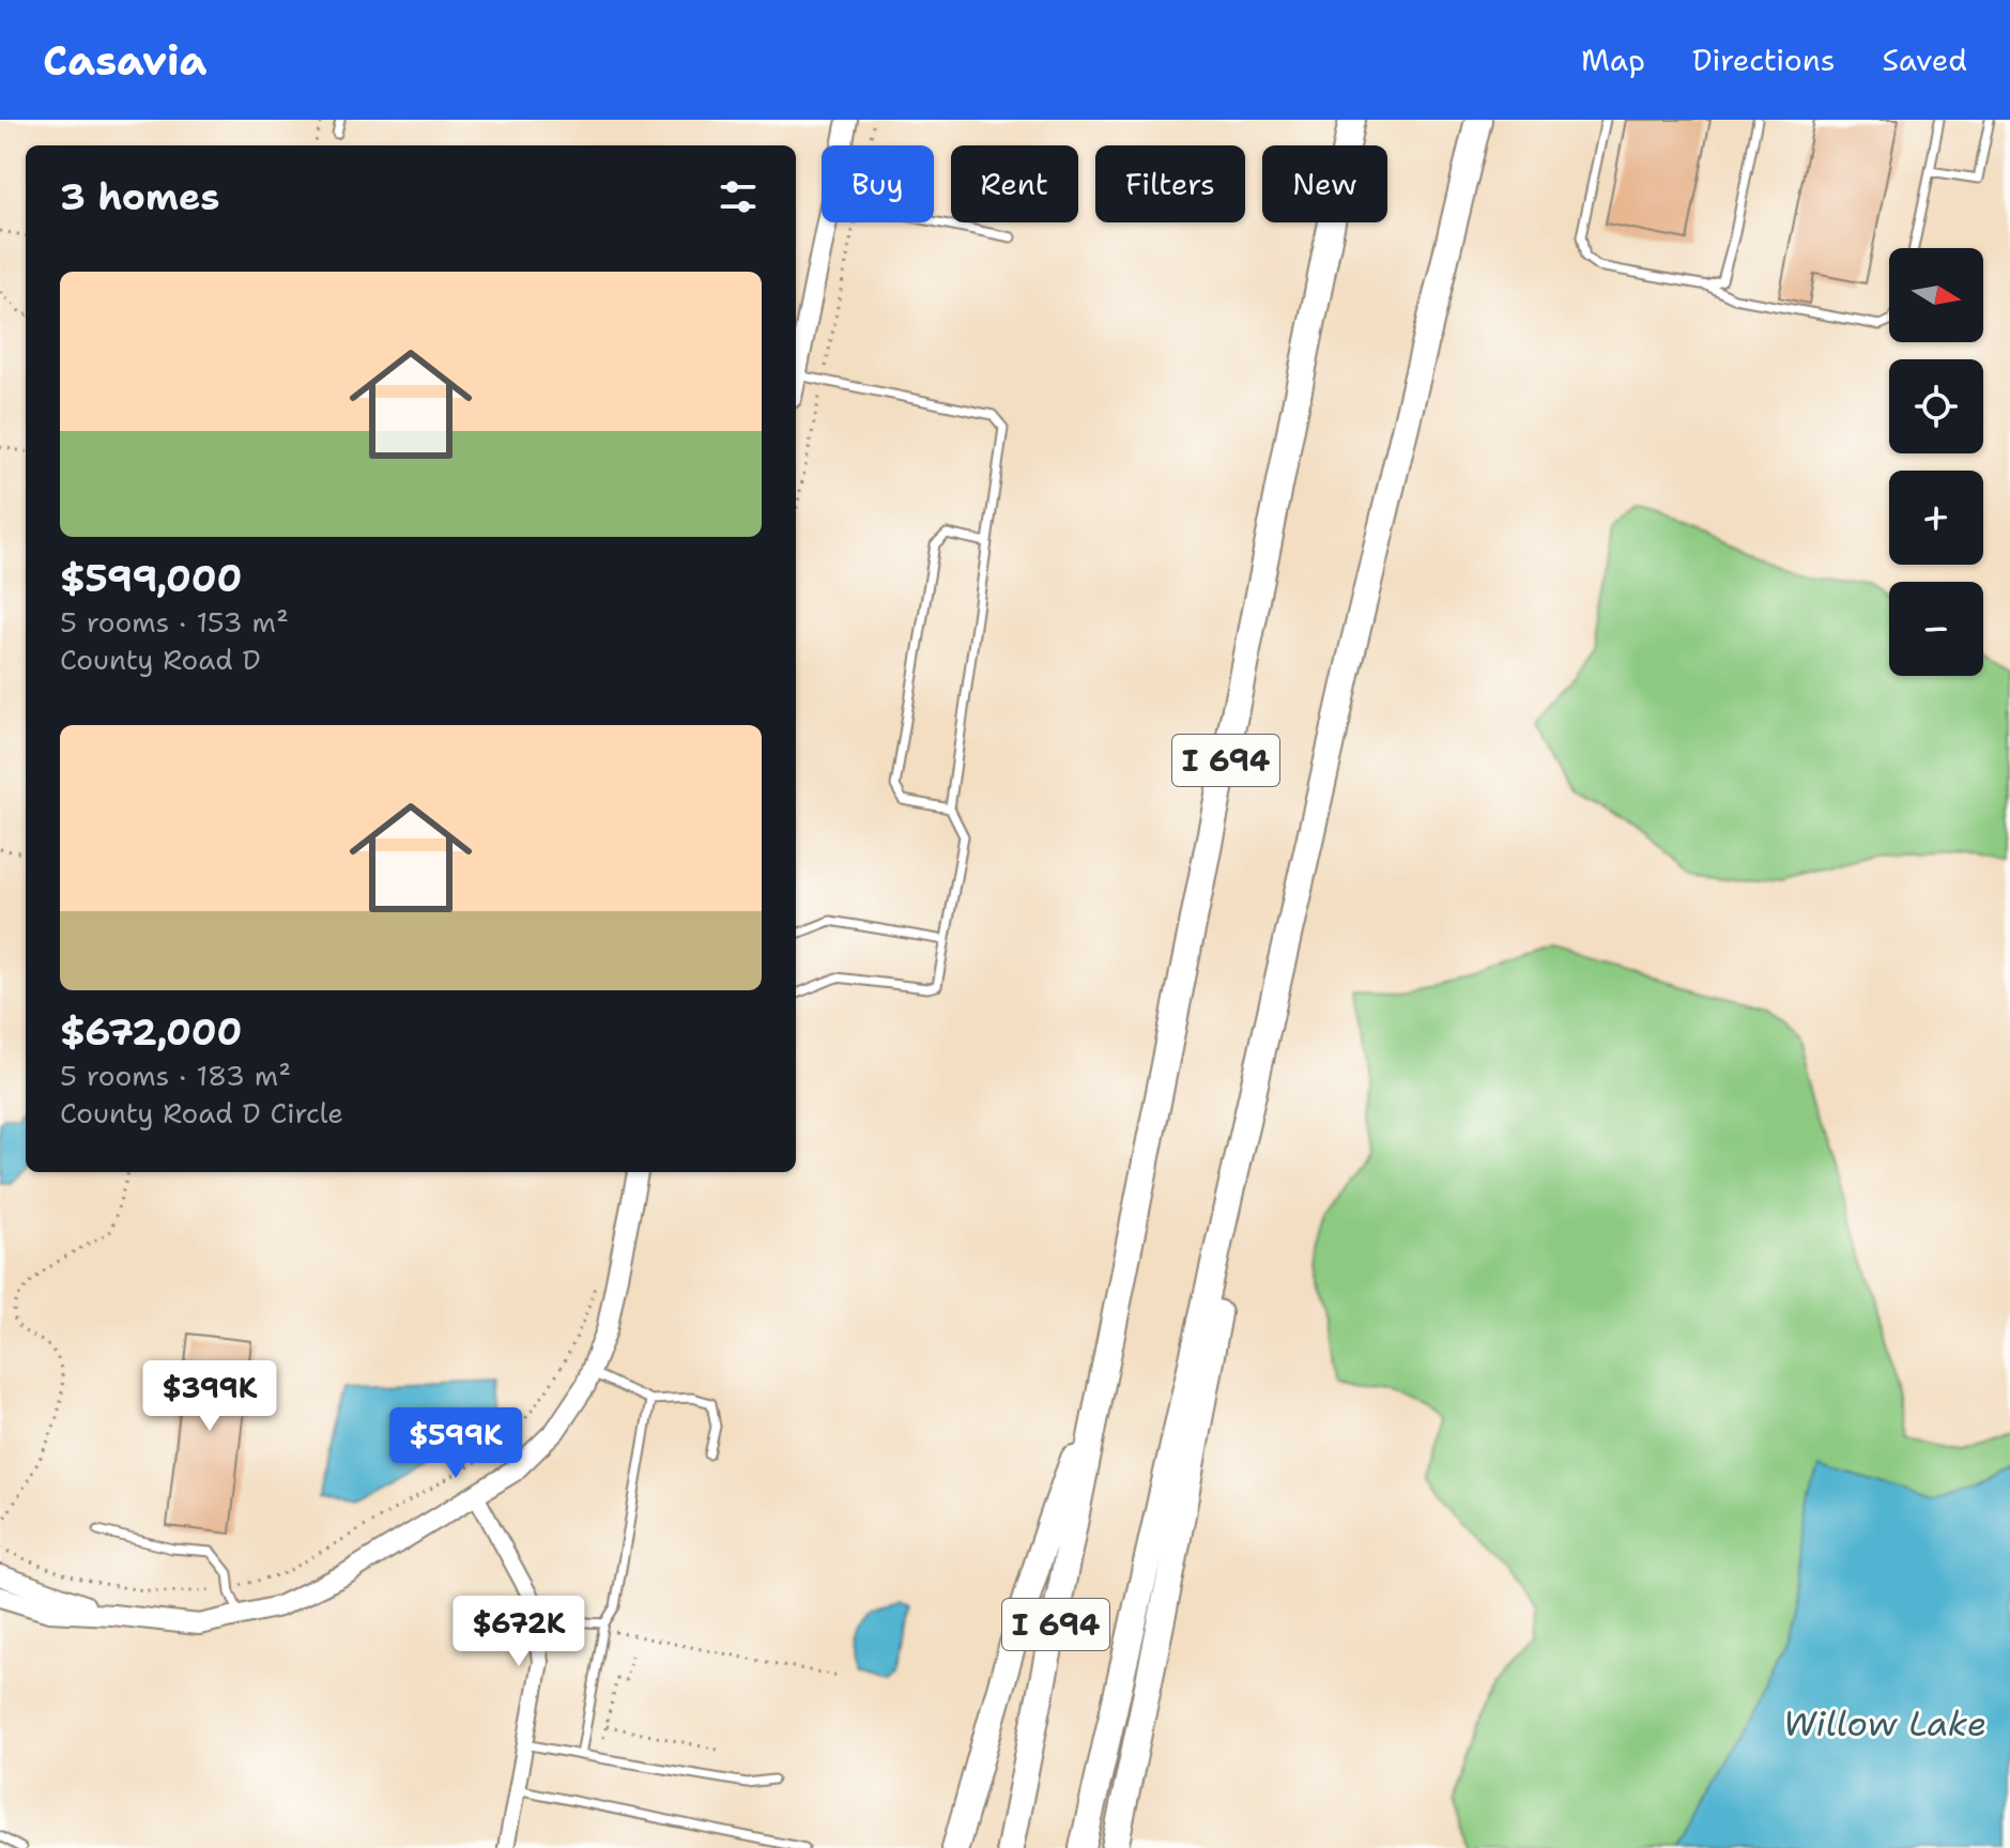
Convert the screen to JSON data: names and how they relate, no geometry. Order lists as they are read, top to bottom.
{
  "streets": {
    "highway": ["I 694"]
  },
  "water": ["Willow Lake"],
  "north": "right",
  "page": {
    "header": "Casavia",
    "nav": ["Map", "Directions", "Saved"],
    "chip": [
      "Buy",
      "Rent",
      "Filters",
      "New"
    ],
    "heading": "3 homes",
    "map_buttons": ["+", "−"],
    "list": [
      {
        "name": "$599,000",
        "note": "5 rooms · 153 m² · County Road D"
      },
      {
        "name": "$672,000",
        "note": "5 rooms · 183 m² · County Road D Circle"
      }
    ],
    "price": ["$399K", "$599K", "$672K"]
  }
}
